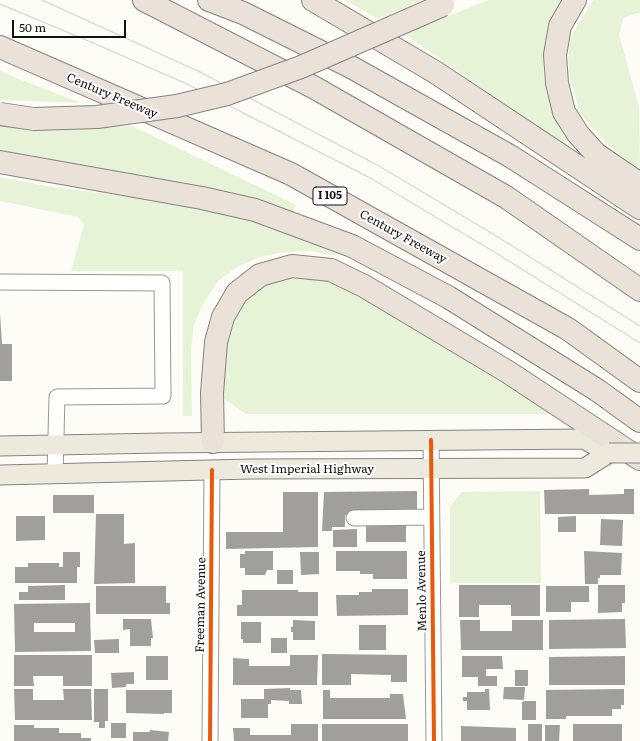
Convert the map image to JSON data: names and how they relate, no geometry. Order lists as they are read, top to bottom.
{
  "streets": {
    "highway": ["Century Freeway", "I 105"],
    "main road": ["West Imperial Highway"],
    "street": ["Menlo Avenue", "Freeman Avenue"]
  },
  "crossings": [
    ["West Imperial Highway", "Menlo Avenue"],
    ["West Imperial Highway", "Freeman Avenue"]
  ],
  "scale_bar": "50 m"
}
